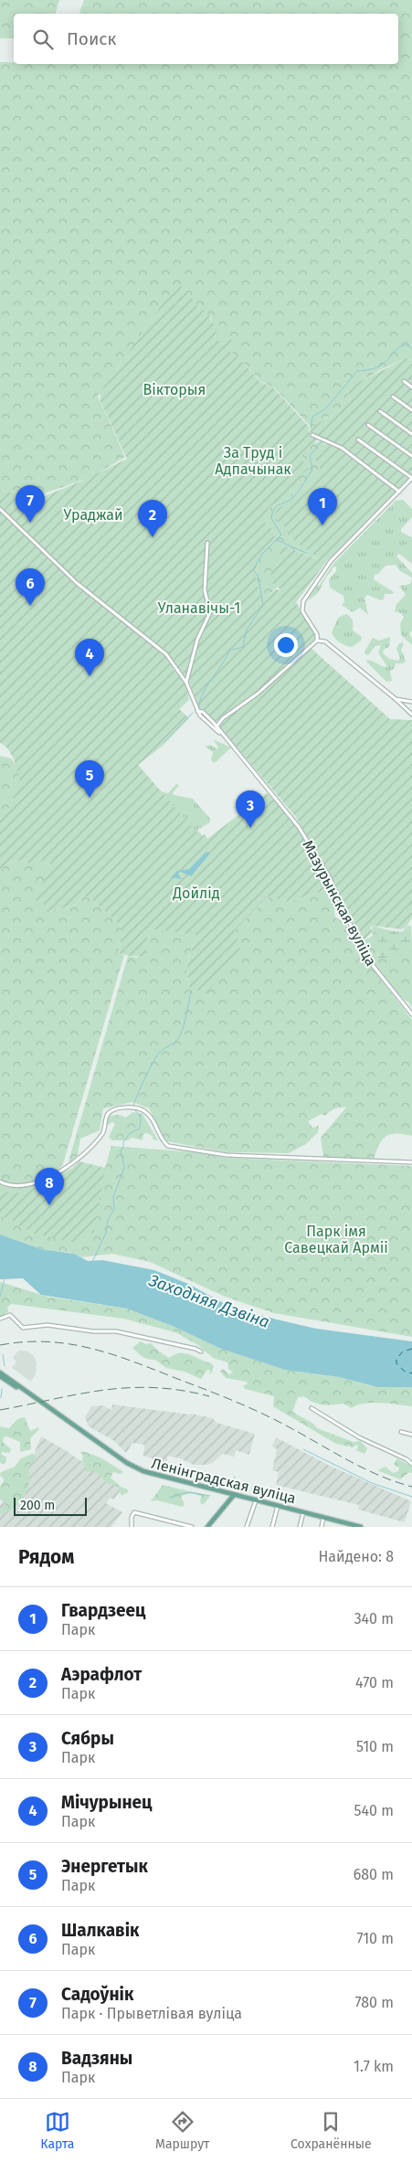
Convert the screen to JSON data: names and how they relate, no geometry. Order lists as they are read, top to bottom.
{
  "streets": {
    "main road": ["Ленінградская вуліца"],
    "street": ["Мазурынская вуліца"]
  },
  "water": ["Заходняя Дзвіна"],
  "parks": [
    "Вікторыя",
    "За Труд і Адпачынак",
    "Ураджай",
    "Уланавічы-1",
    "Дойлід",
    "Парк імя Савецкай Арміі"
  ],
  "scale_bar": "200 m",
  "page": {
    "search": "Поиск",
    "pins": [
      "7",
      "1",
      "2",
      "6",
      "4",
      "5",
      "3",
      "8"
    ],
    "scale": "200 m",
    "heading": ["Рядом", "Найдено: 8"],
    "list": [
      {
        "mark": "1",
        "name": "Гвардзеец",
        "note": "Парк",
        "value": "340 m"
      },
      {
        "mark": "2",
        "name": "Аэрафлот",
        "note": "Парк",
        "value": "470 m"
      },
      {
        "mark": "3",
        "name": "Сябры",
        "note": "Парк",
        "value": "510 m"
      },
      {
        "mark": "4",
        "name": "Мічурынец",
        "note": "Парк",
        "value": "540 m"
      },
      {
        "mark": "5",
        "name": "Энергетык",
        "note": "Парк",
        "value": "680 m"
      },
      {
        "mark": "6",
        "name": "Шалкавік",
        "note": "Парк",
        "value": "710 m"
      },
      {
        "mark": "7",
        "name": "Садоўнік",
        "note": "Парк · Прыветлівая вуліца",
        "value": "780 m"
      },
      {
        "mark": "8",
        "name": "Вадзяны",
        "note": "Парк",
        "value": "1.7 km"
      }
    ],
    "nav": ["Карта", "Маршрут", "Сохранённые"]
  }
}
